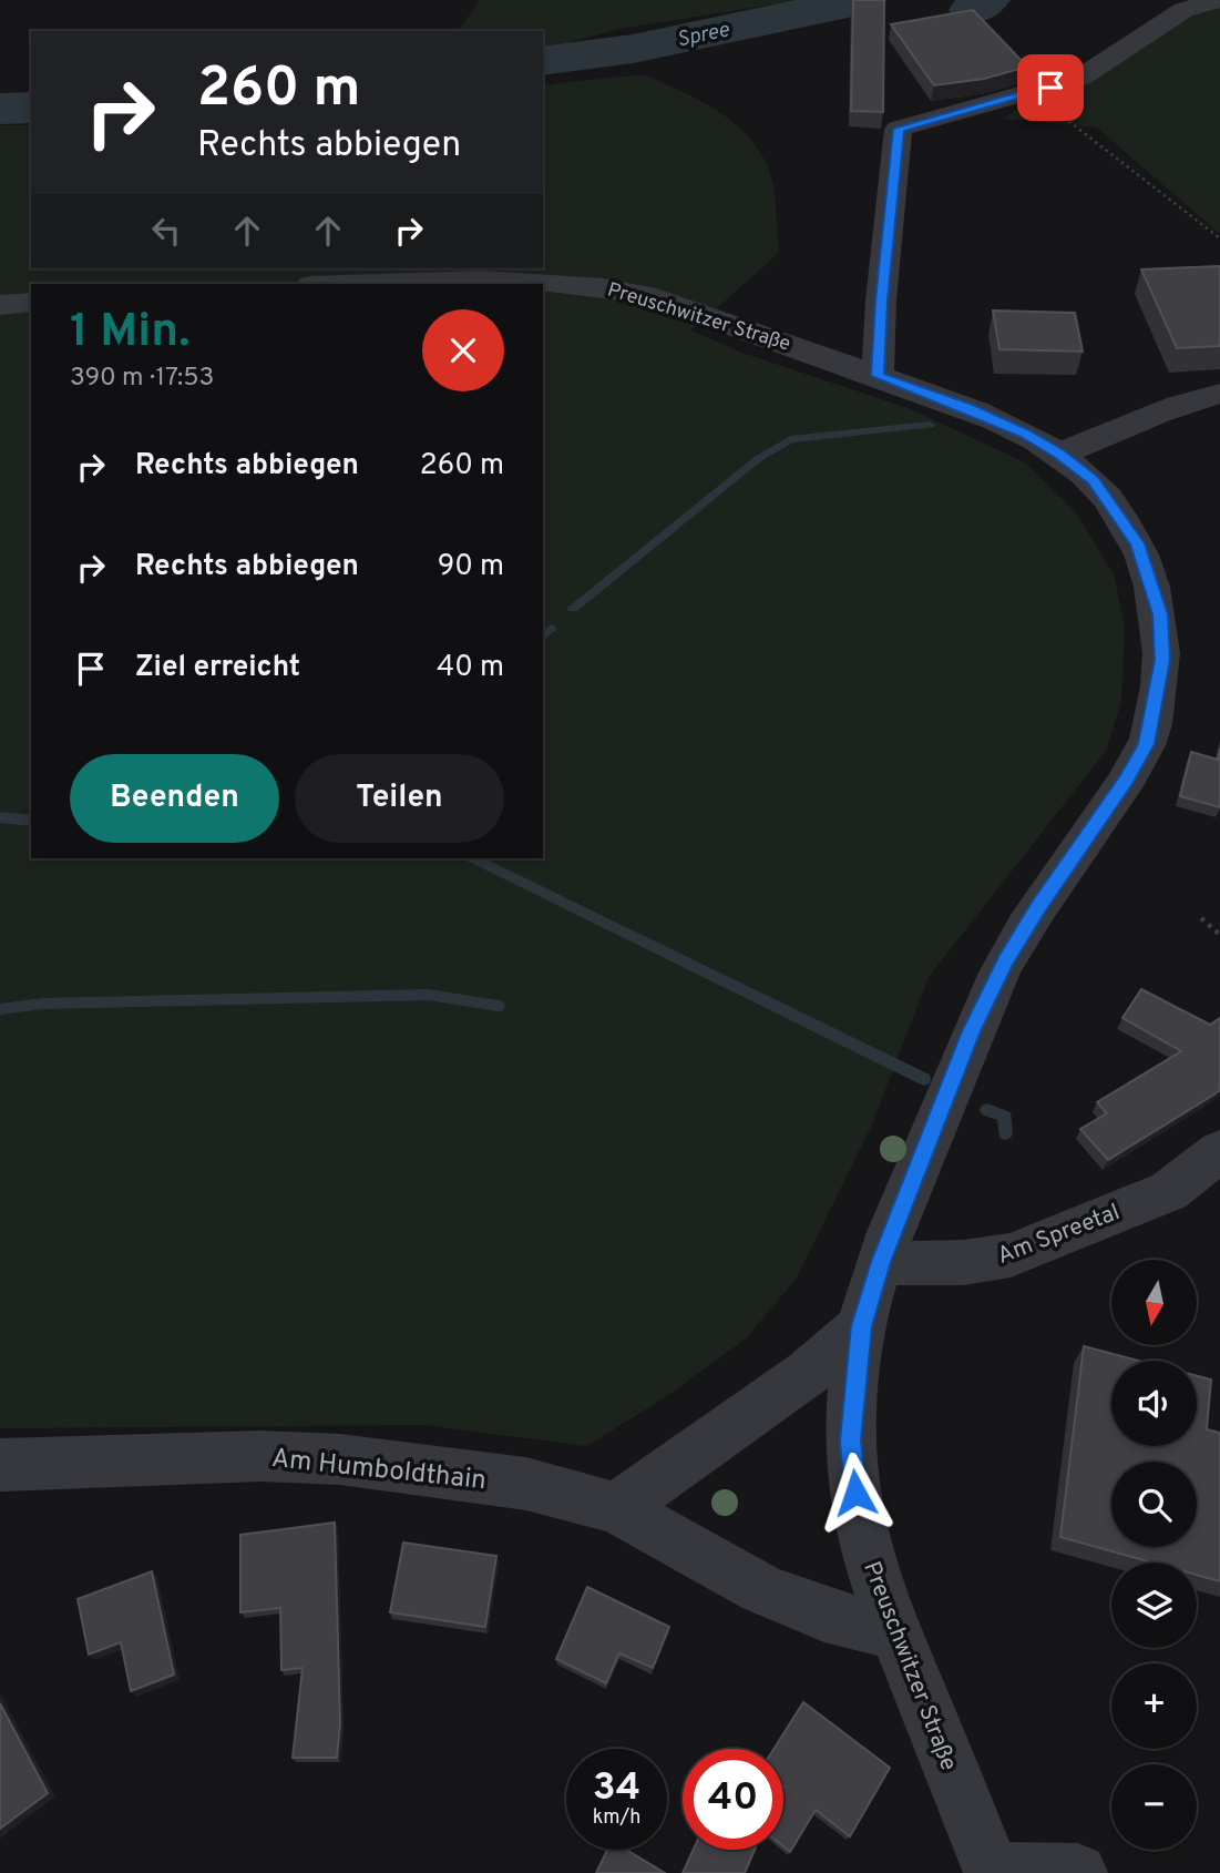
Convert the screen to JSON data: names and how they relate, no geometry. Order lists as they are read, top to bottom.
{
  "streets": {
    "street": ["Preuschwitzer Straße", "Am Spreetal", "Am Humboldthain"]
  },
  "crossings": [
    ["Preuschwitzer Straße", "Am Spreetal"],
    ["Preuschwitzer Straße", "Am Humboldthain"]
  ],
  "water": ["Spree"],
  "north": "bottom",
  "page": {
    "turn": ["260 m", "Rechts abbiegen"],
    "heading": ["1 Min.", "390 m · 17:53"],
    "list": [
      {
        "name": "Rechts abbiegen",
        "value": "260 m"
      },
      {
        "name": "Rechts abbiegen",
        "value": "90 m"
      },
      {
        "name": "Ziel erreicht",
        "value": "40 m"
      }
    ],
    "buttons": ["Beenden", "Teilen"],
    "map_buttons": ["+", "−"],
    "speed": "34 km/h",
    "limit": "40"
  }
}
